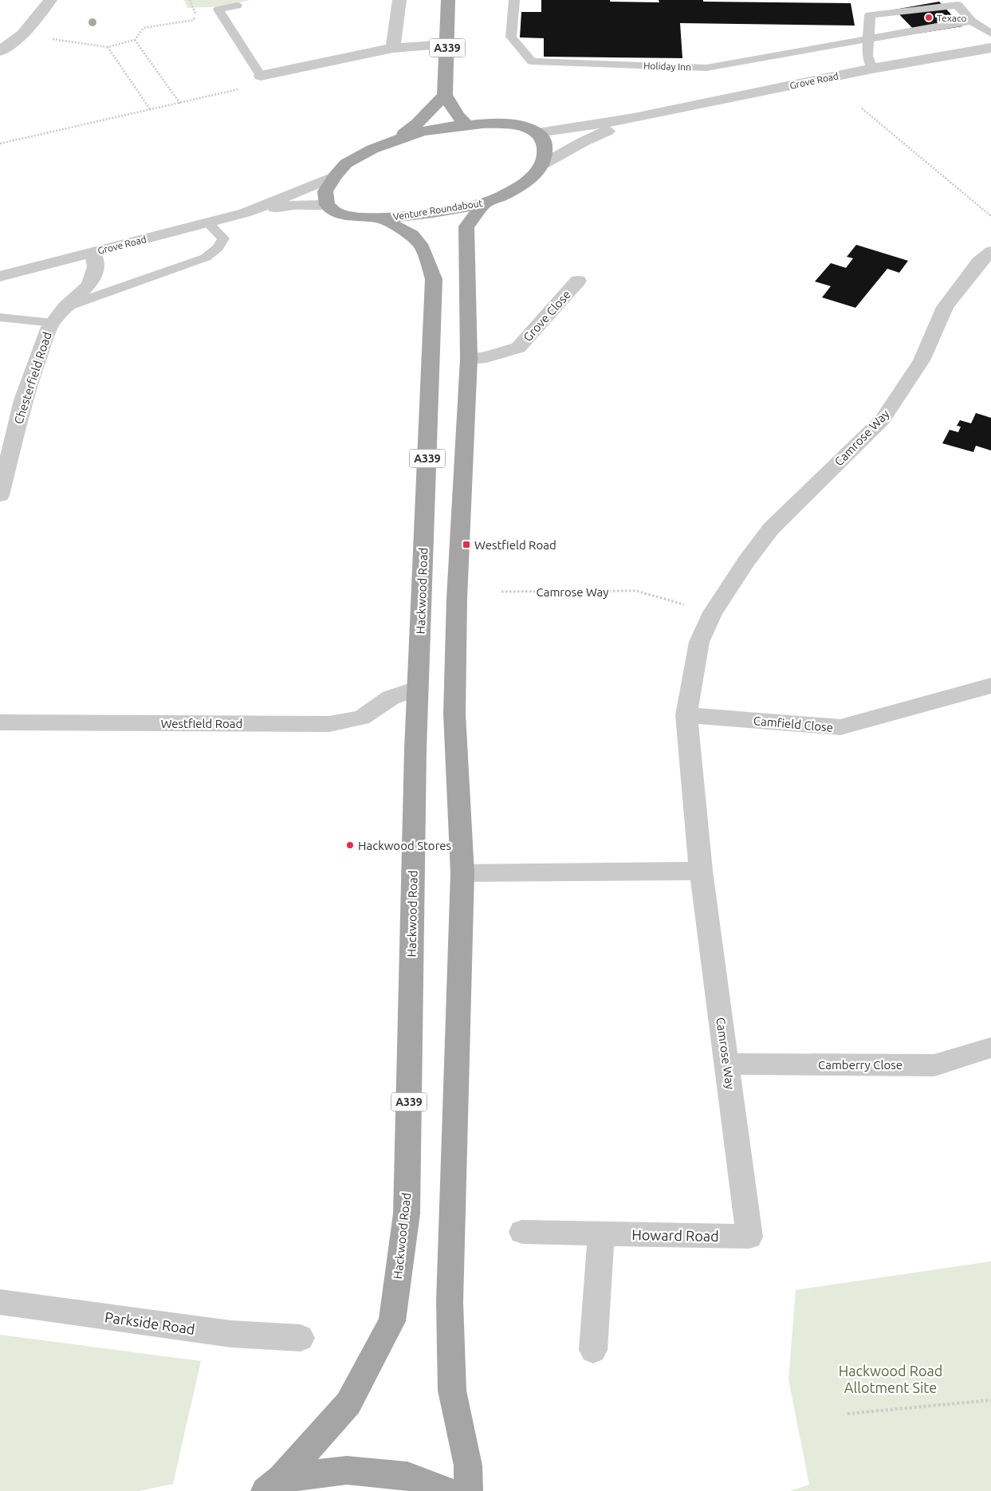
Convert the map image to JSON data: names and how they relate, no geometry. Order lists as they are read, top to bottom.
{
  "streets": {
    "main road": ["A339", "Venture Roundabout", "Hackwood Road"],
    "street": [
      "Grove Road",
      "Grove Close",
      "Chesterfield Road",
      "Camrose Way",
      "Westfield Road",
      "Camfield Close",
      "Camberry Close",
      "Howard Road",
      "Parkside Road"
    ],
    "lane": ["Holiday Inn"]
  },
  "crossings": [
    ["Grove Road", "Venture Roundabout"],
    ["Grove Road", "Chesterfield Road"],
    ["Venture Roundabout", "Hackwood Road"],
    ["Camrose Way", "Camfield Close"],
    ["Camrose Way", "Camberry Close"],
    ["Camrose Way", "Howard Road"],
    ["Hackwood Road", "Westfield Road"]
  ],
  "parks": ["Hackwood Road Allotment Site"],
  "places": {
    "other": ["Texaco", "Hackwood Stores"],
    "transit": ["Westfield Road"]
  }
}
